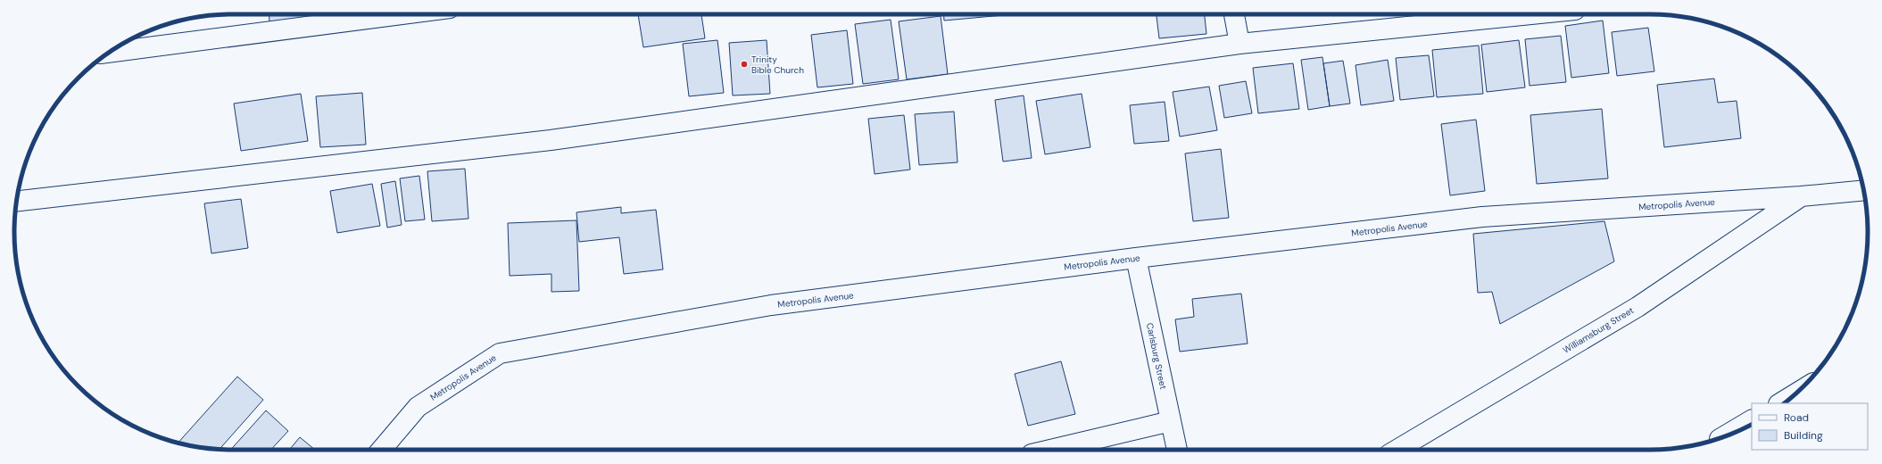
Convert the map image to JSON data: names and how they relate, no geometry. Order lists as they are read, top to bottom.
{
  "streets": {
    "street": ["Metropolis Avenue", "Williamsburg Street", "Carlsburg Street"]
  },
  "crossings": [
    ["Metropolis Avenue", "Williamsburg Street"],
    ["Metropolis Avenue", "Carlsburg Street"]
  ],
  "places": ["Trinity Bible Church"],
  "legend": ["Road", "Building"]
}
